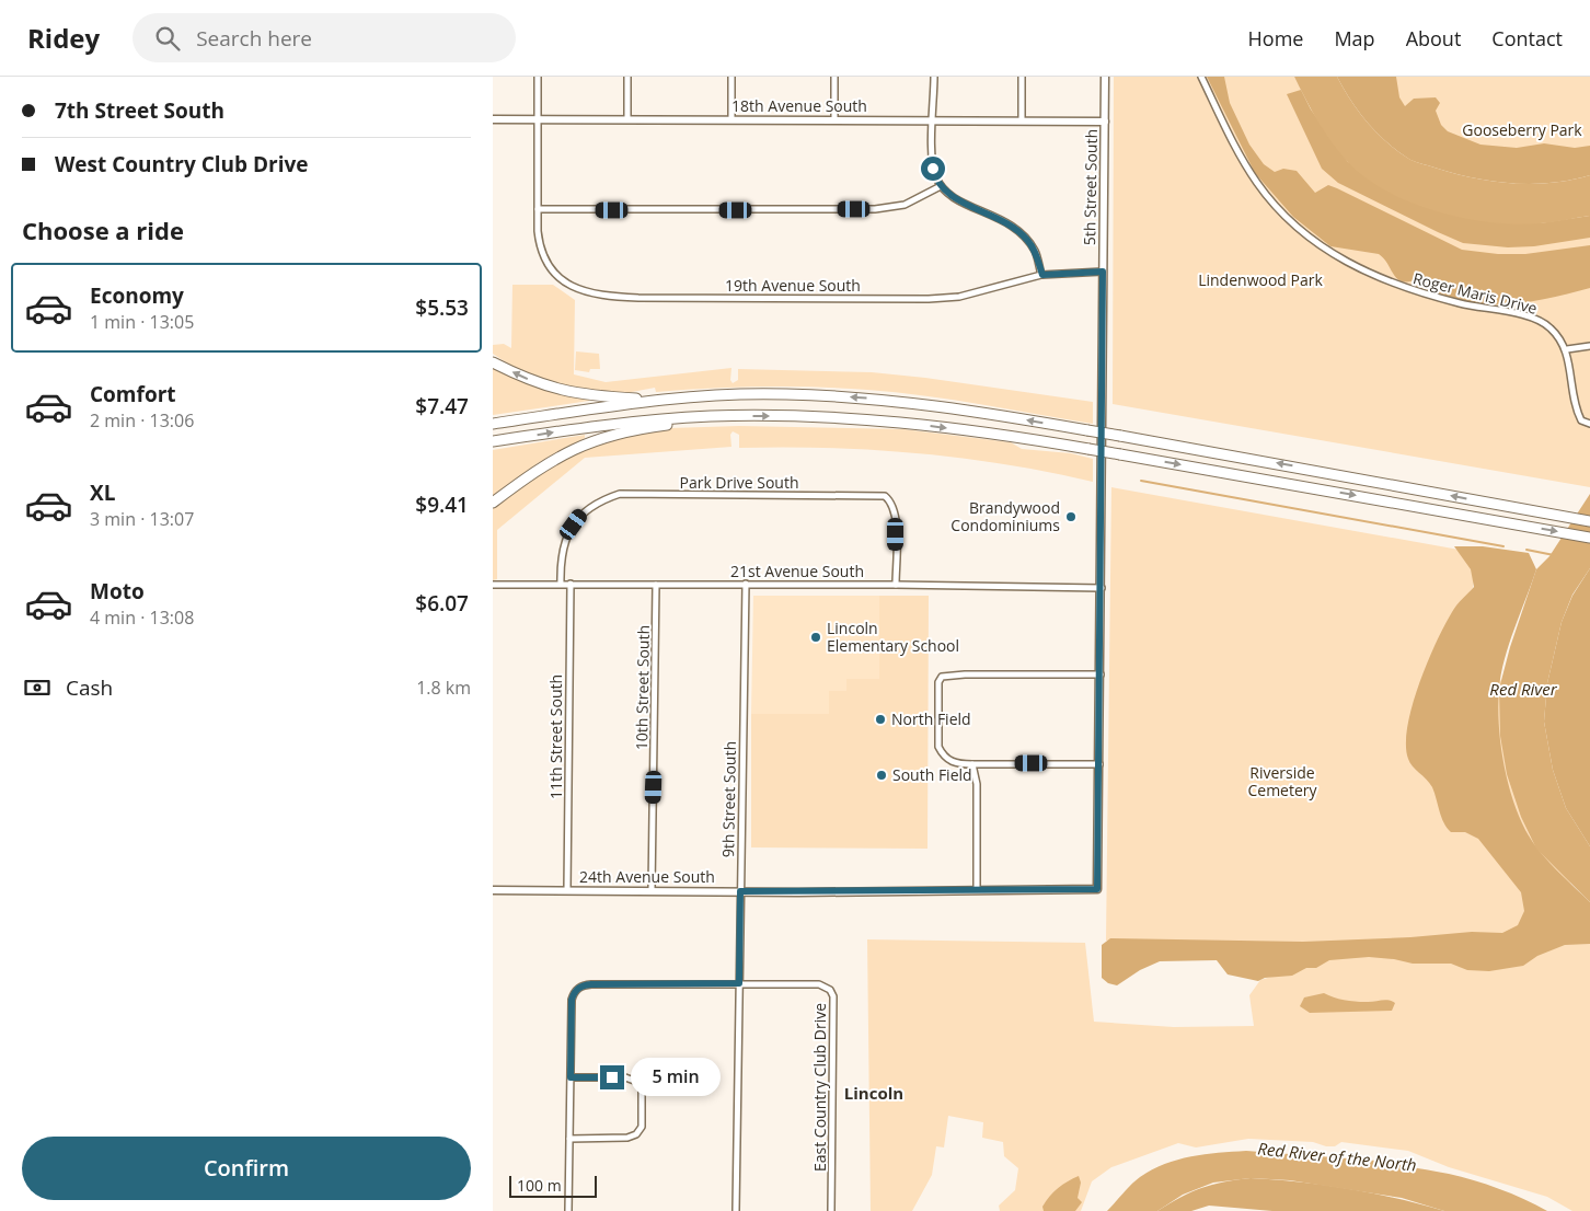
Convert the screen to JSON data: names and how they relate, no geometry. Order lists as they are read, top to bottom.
{
  "streets": {
    "street": [
      "18th Avenue South",
      "5th Street South",
      "19th Avenue South",
      "Roger Maris Drive",
      "Park Drive South",
      "21st Avenue South",
      "10th Street South",
      "11th Street South",
      "9th Street South",
      "24th Avenue South",
      "East Country Club Drive"
    ]
  },
  "crossings": [
    ["18th Avenue South", "5th Street South"],
    ["5th Street South", "19th Avenue South"],
    ["5th Street South", "21st Avenue South"],
    ["5th Street South", "24th Avenue South"],
    ["Park Drive South", "21st Avenue South"],
    ["21st Avenue South", "10th Street South"],
    ["21st Avenue South", "11th Street South"],
    ["21st Avenue South", "9th Street South"],
    ["10th Street South", "24th Avenue South"],
    ["11th Street South", "24th Avenue South"],
    ["9th Street South", "24th Avenue South"],
    ["9th Street South", "East Country Club Drive"]
  ],
  "districts": ["Lincoln"],
  "water": ["Red River", "Red River of the North"],
  "parks": ["Gooseberry Park", "Lindenwood Park", "Riverside Cemetery"],
  "places": [
    "Brandywood Condominiums",
    "Lincoln Elementary School",
    "North Field",
    "South Field"
  ],
  "scale_bar": "100 m",
  "page": {
    "header": "Ridey",
    "search": "Search here",
    "nav": [
      "Home",
      "Map",
      "About",
      "Contact"
    ],
    "banner": ["7th Street South", "West Country Club Drive"],
    "heading": "Choose a ride",
    "list": [
      {
        "name": "Economy",
        "note": "1 min · 13:05",
        "value": "$5.53"
      },
      {
        "name": "Comfort",
        "note": "2 min · 13:06",
        "value": "$7.47"
      },
      {
        "name": "XL",
        "note": "3 min · 13:07",
        "value": "$9.41"
      },
      {
        "name": "Moto",
        "note": "4 min · 13:08",
        "value": "$6.07"
      }
    ],
    "pay": ["Cash", "1.8 km"],
    "bubble": "5 min",
    "buttons": "Confirm",
    "scale": "100 m"
  }
}
